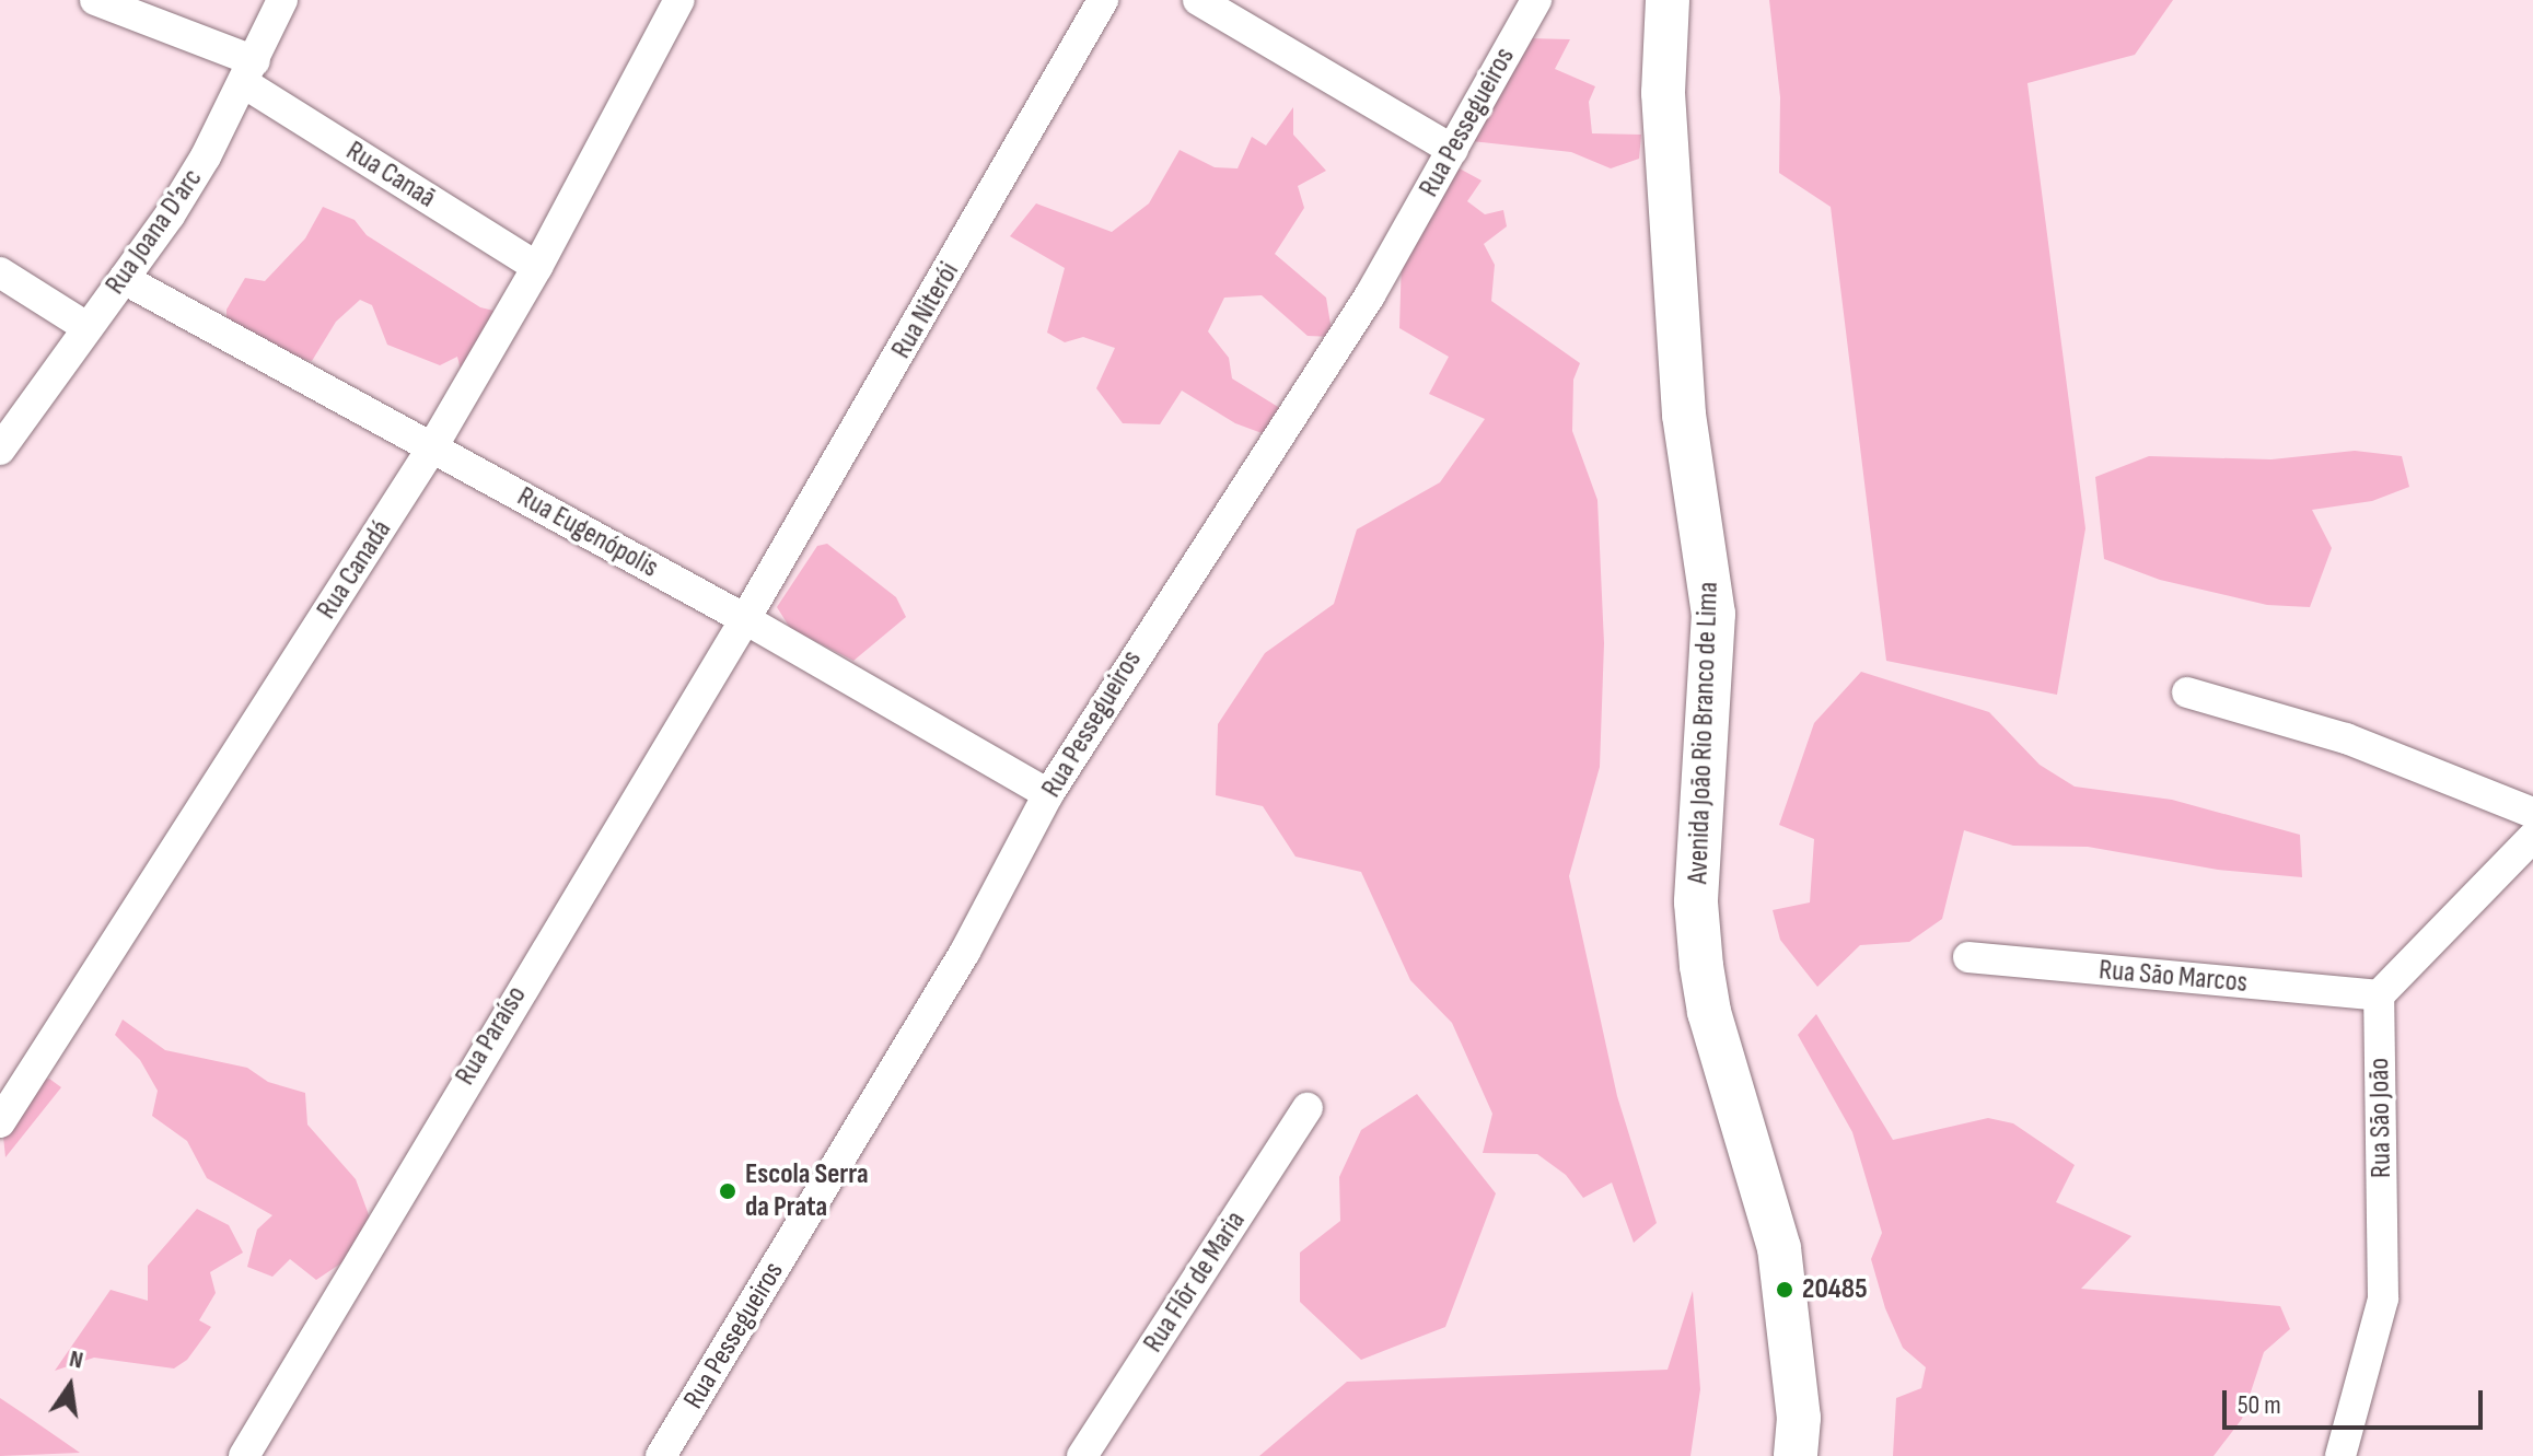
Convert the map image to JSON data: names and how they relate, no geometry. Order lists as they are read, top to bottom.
{
  "streets": {
    "main road": ["Avenida João Rio Branco de Lima"],
    "street": [
      "Rua Pessegueiros",
      "Rua Canaã",
      "Rua Joana D'arc",
      "Rua Niterói",
      "Rua Eugenópolis",
      "Rua Canadá",
      "Rua São Marcos",
      "Rua Paraíso",
      "Rua São João",
      "Rua Flôr de Maria"
    ]
  },
  "crossings": [
    ["Rua Pessegueiros", "Rua Eugenópolis"],
    ["Rua Canaã", "Rua Joana D'arc"],
    ["Rua Canaã", "Rua Canadá"],
    ["Rua Joana D'arc", "Rua Eugenópolis"],
    ["Rua Niterói", "Rua Eugenópolis"],
    ["Rua Niterói", "Rua Paraíso"],
    ["Rua Eugenópolis", "Rua Canadá"],
    ["Rua Eugenópolis", "Rua Paraíso"],
    ["Rua São Marcos", "Rua São João"]
  ],
  "places": ["Escola Serra da Prata", "20485"],
  "scale_bar": "50 m",
  "north": "top"
}
